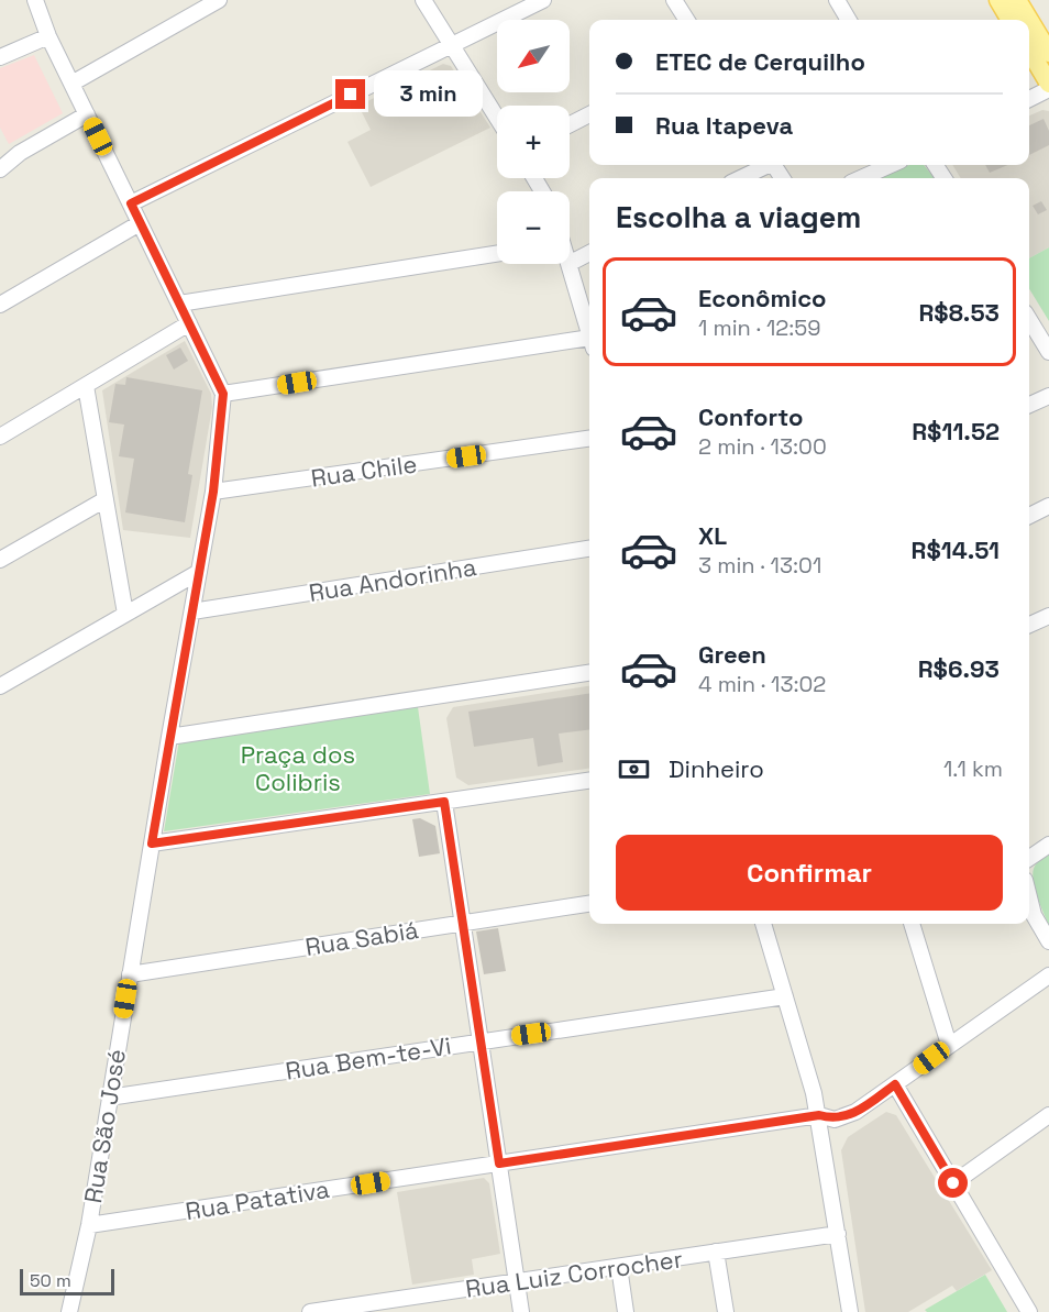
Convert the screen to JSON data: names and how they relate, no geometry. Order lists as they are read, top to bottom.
{
  "streets": {
    "street": [
      "Rua Chile",
      "Rua Andorinha",
      "Rua Sabiá",
      "Rua Bem-te-Vi",
      "Rua São José",
      "Rua Patativa",
      "Rua Luiz Corrocher"
    ]
  },
  "crossings": [
    ["Rua Chile", "Rua São José"],
    ["Rua Andorinha", "Rua São José"],
    ["Rua Sabiá", "Rua São José"],
    ["Rua Bem-te-Vi", "Rua São José"],
    ["Rua São José", "Rua Patativa"]
  ],
  "parks": ["Praça dos Colibris"],
  "scale_bar": "50 m",
  "north": "bottom left",
  "page": {
    "map_buttons": ["+", "−"],
    "banner": ["ETEC de Cerquilho", "Rua Itapeva"],
    "bubble": "3 min",
    "heading": "Escolha a viagem",
    "list": [
      {
        "name": "Econômico",
        "note": "1 min · 12:59",
        "value": "R$8.53"
      },
      {
        "name": "Conforto",
        "note": "2 min · 13:00",
        "value": "R$11.52"
      },
      {
        "name": "XL",
        "note": "3 min · 13:01",
        "value": "R$14.51"
      },
      {
        "name": "Green",
        "note": "4 min · 13:02",
        "value": "R$6.93"
      }
    ],
    "pay": ["Dinheiro", "1.1 km"],
    "buttons": "Confirmar",
    "scale": "50 m"
  }
}
